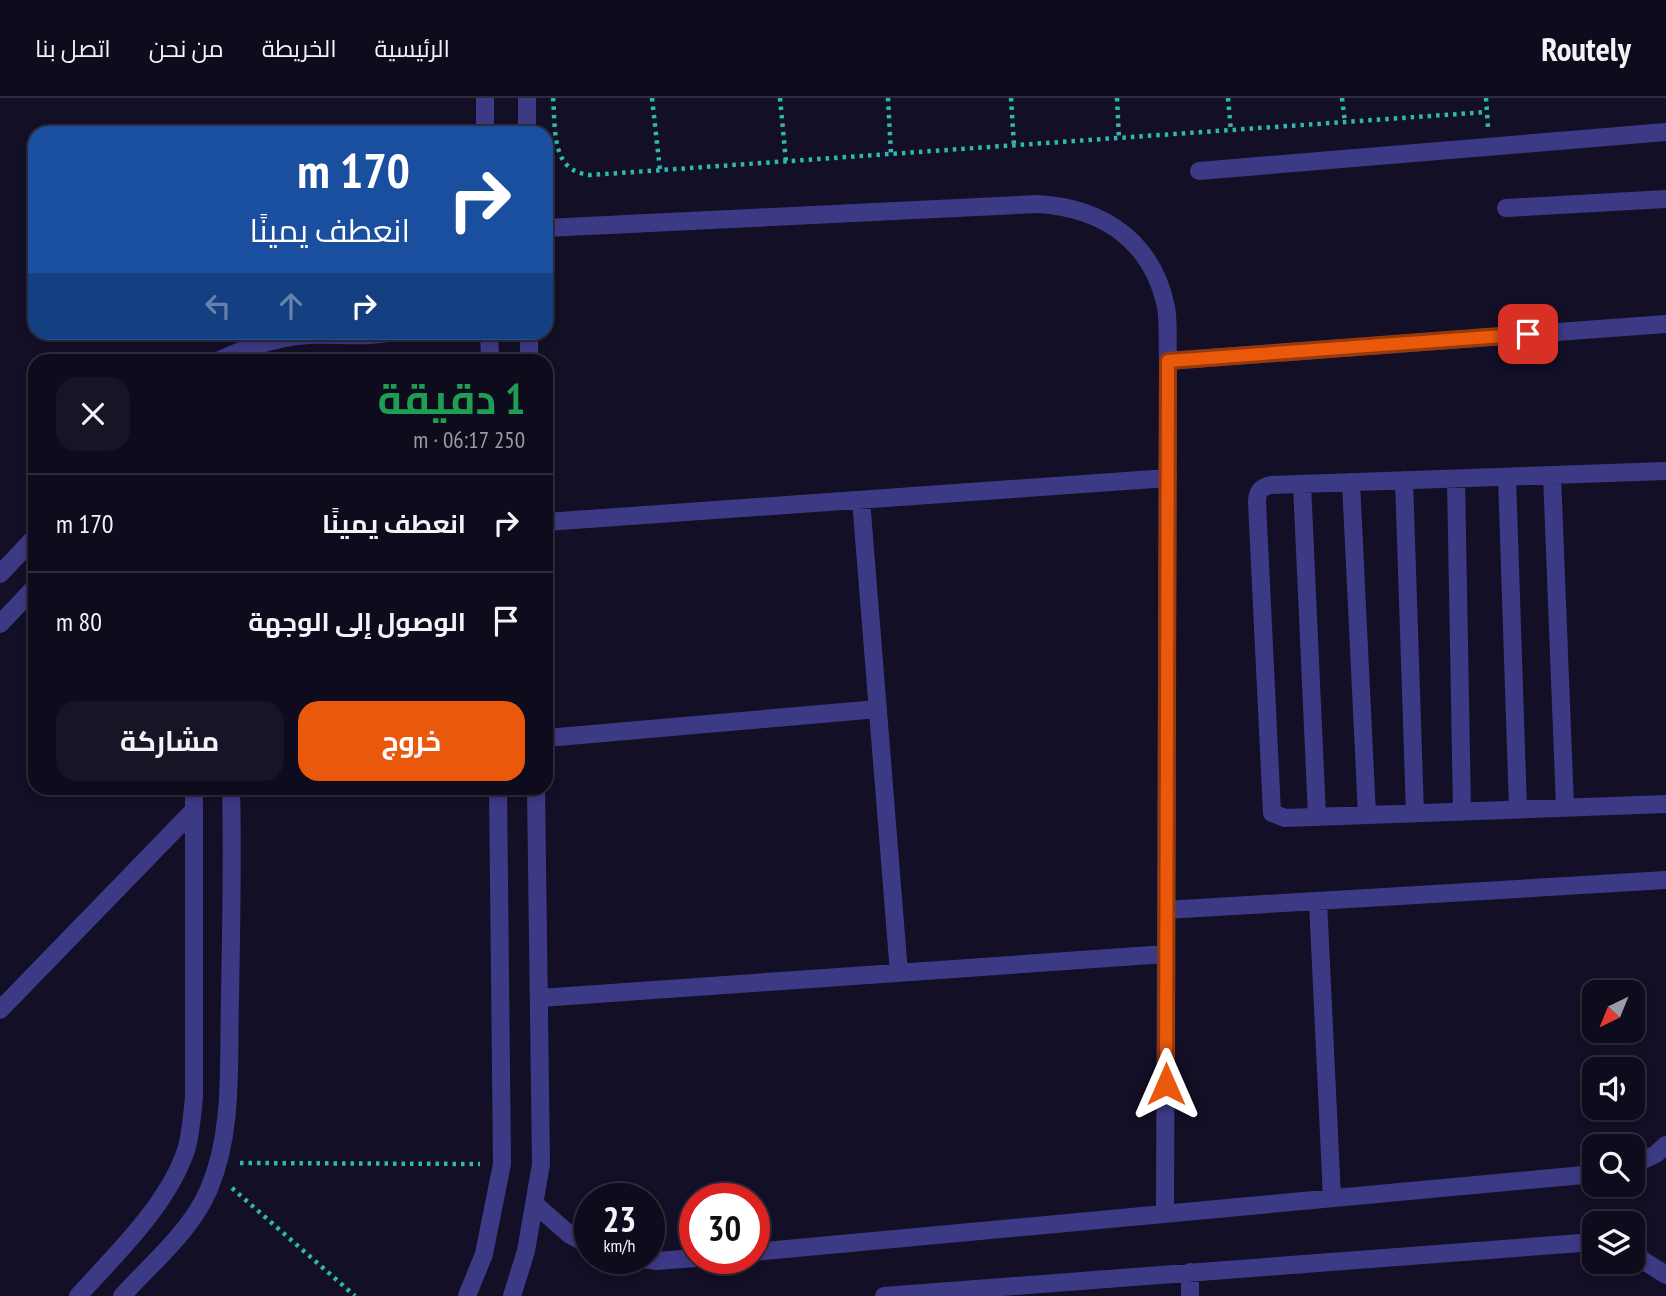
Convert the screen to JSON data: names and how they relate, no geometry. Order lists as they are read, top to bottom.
{
  "north": "bottom left",
  "page": {
    "header": "Routely",
    "nav": [
      "الرئيسية",
      "الخريطة",
      "من نحن",
      "اتصل بنا"
    ],
    "turn": ["170 m", "انعطف يمينًا"],
    "heading": ["1 دقيقة", "250 m · 06:17"],
    "list": [
      {
        "name": "انعطف يمينًا",
        "value": "170 m"
      },
      {
        "name": "الوصول إلى الوجهة",
        "value": "80 m"
      }
    ],
    "buttons": ["خروج", "مشاركة"],
    "speed": "23 km/h",
    "limit": "30"
  }
}
